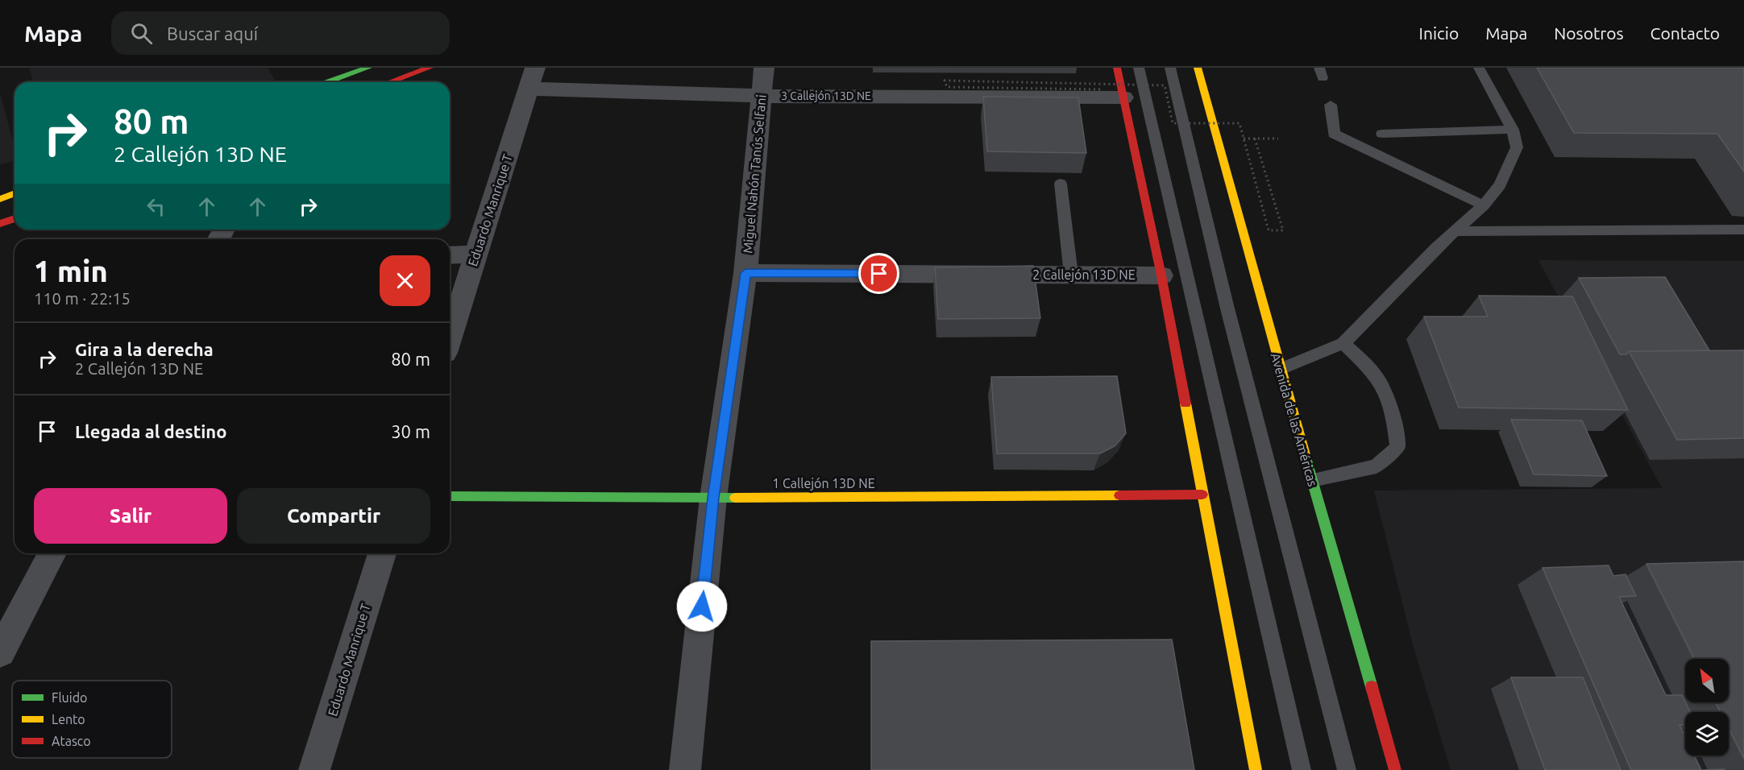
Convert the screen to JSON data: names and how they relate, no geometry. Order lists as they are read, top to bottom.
{
  "streets": {
    "main road": ["Avenida de las Américas", "1 Callejón 13D NE"],
    "street": [
      "3 Callejón 13D NE",
      "Miguel Nahón Tanús Selfani",
      "Eduardo Manrique T",
      "2 Callejón 13D NE"
    ]
  },
  "crossings": [
    ["3 Callejón 13D NE", "Miguel Nahón Tanús Selfani"],
    ["3 Callejón 13D NE", "Eduardo Manrique T"],
    ["Miguel Nahón Tanús Selfani", "2 Callejón 13D NE"],
    ["Miguel Nahón Tanús Selfani", "1 Callejón 13D NE"]
  ],
  "legend": ["Fluido", "Lento", "Atasco"],
  "north": "top left",
  "page": {
    "header": "Mapa",
    "search": "Buscar aquí",
    "nav": [
      "Inicio",
      "Mapa",
      "Nosotros",
      "Contacto"
    ],
    "turn": ["80 m", "2 Callejón 13D NE"],
    "heading": ["1 min", "110 m · 22:15"],
    "list": [
      {
        "name": "Gira a la derecha",
        "note": "2 Callejón 13D NE",
        "value": "80 m"
      },
      {
        "name": "Llegada al destino",
        "value": "30 m"
      }
    ],
    "buttons": ["Salir", "Compartir"]
  }
}
